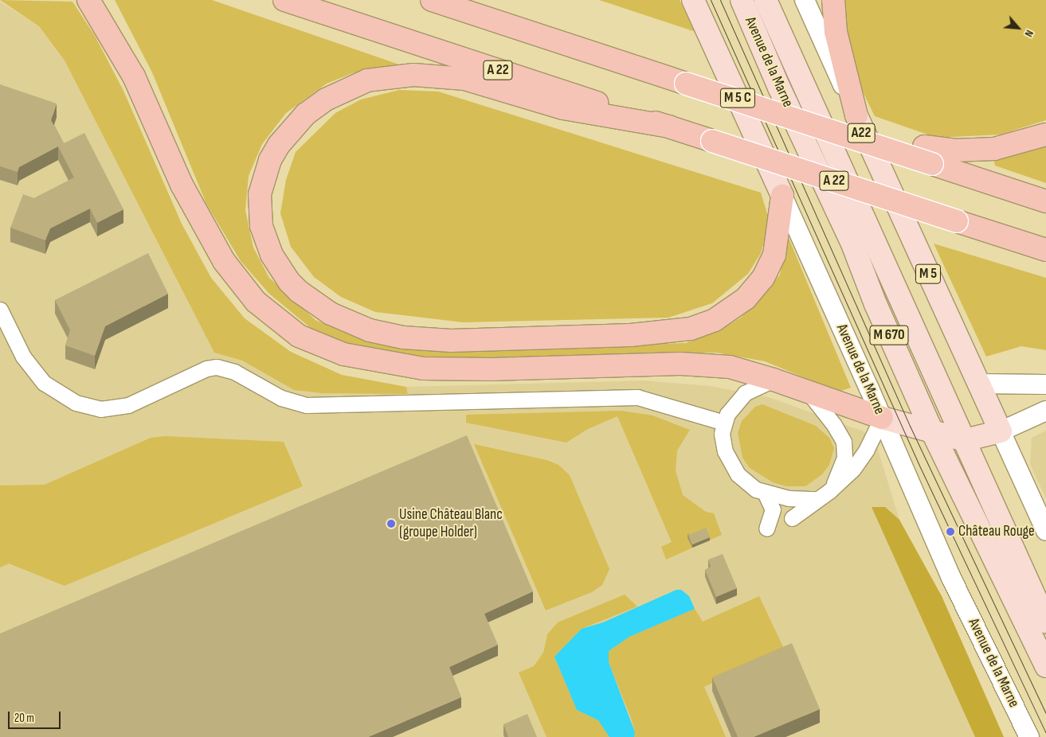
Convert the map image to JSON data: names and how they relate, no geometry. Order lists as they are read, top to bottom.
{
  "streets": {
    "highway": ["A 22", "A22"],
    "main road": [
      "Avenue de la Marne",
      "M 5 C",
      "M 5",
      "M 670"
    ]
  },
  "places": ["Usine Château Blanc (groupe Holder)", "Château Rouge"],
  "scale_bar": "20 m",
  "north": "bottom right"
}
